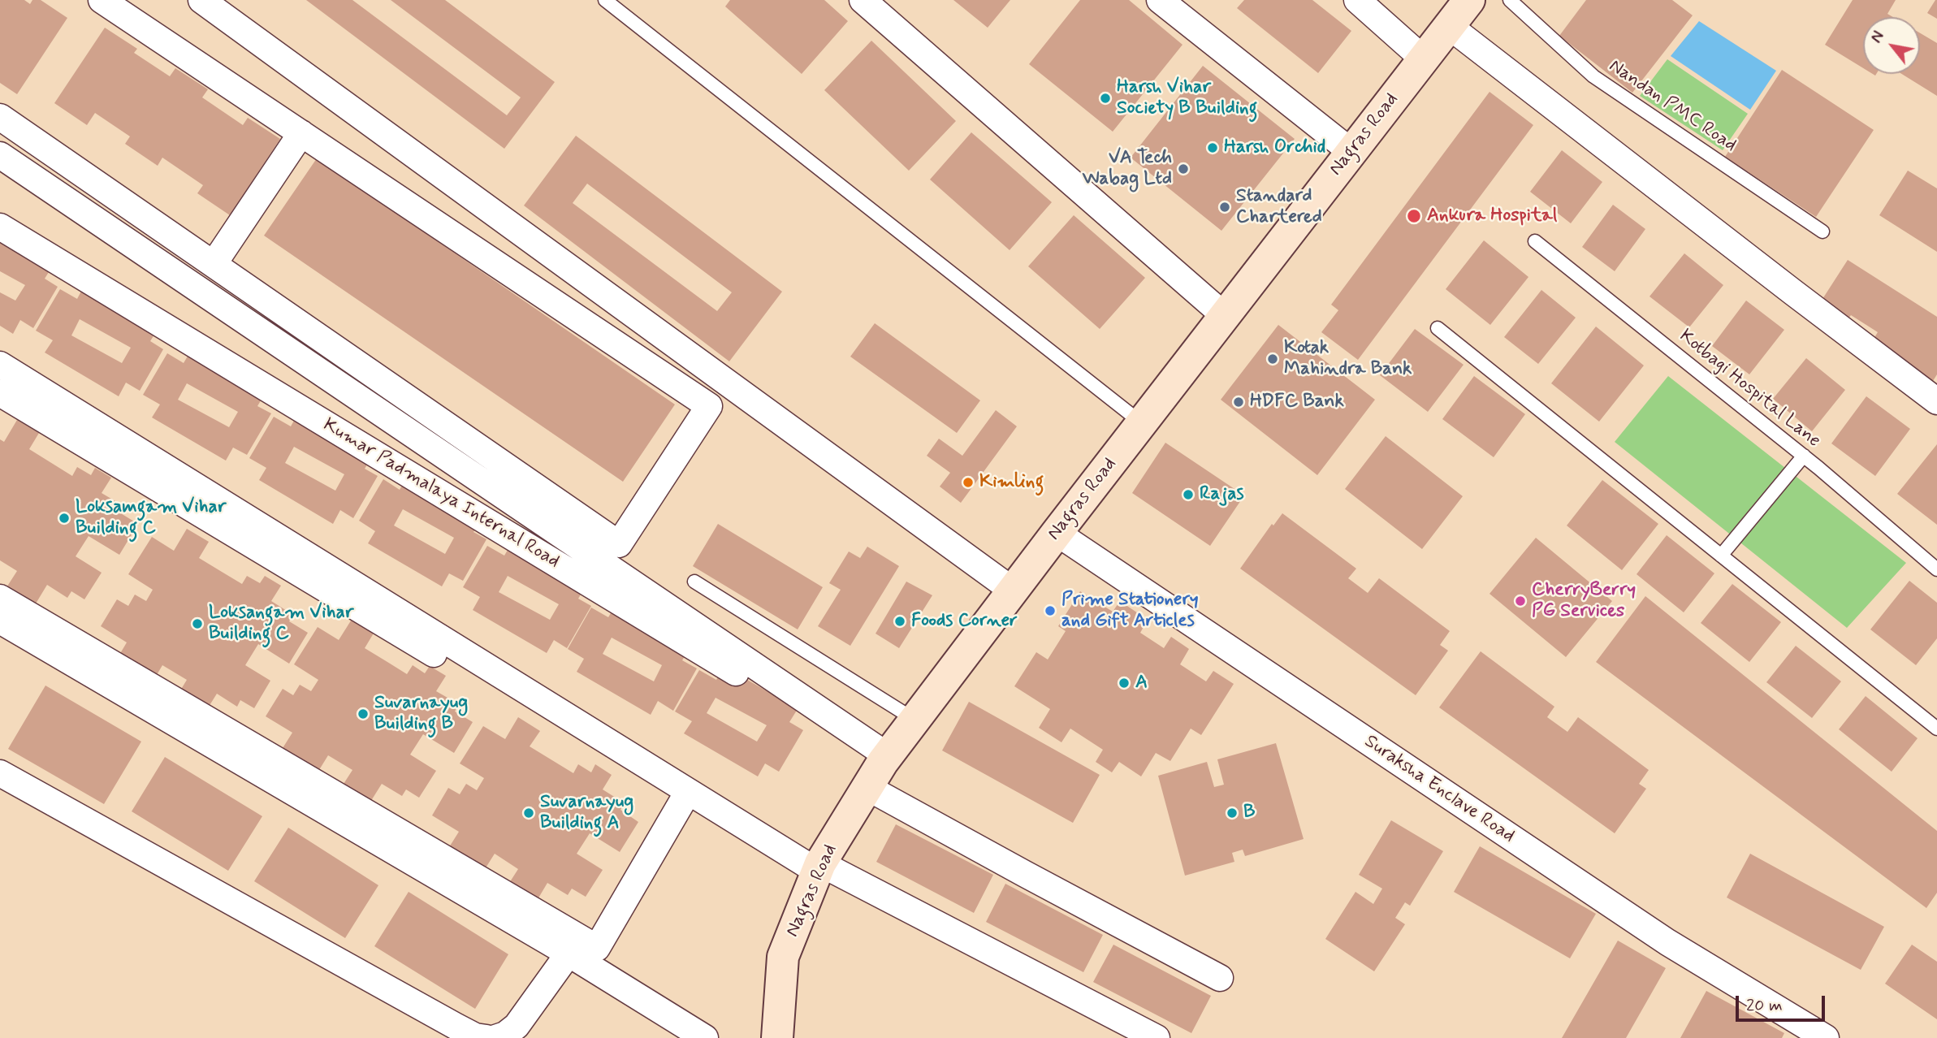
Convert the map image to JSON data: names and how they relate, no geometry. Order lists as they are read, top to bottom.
{
  "streets": {
    "main road": ["Nagras Road"],
    "street": ["Kumar Padmalaya Internal Road", "Suraksha Enclave Road"],
    "lane": ["Nandan PMC Road", "Kotbagi Hospital Lane"]
  },
  "crossings": [
    ["Nagras Road", "Kumar Padmalaya Internal Road"],
    ["Nagras Road", "Suraksha Enclave Road"]
  ],
  "places": [
    "Harsh Vihar Society B Building",
    "Harsh Orchid",
    "VA Tech Wabag Ltd",
    "Standard Chartered",
    "Ankura Hospital",
    "Kotak Mahindra Bank",
    "HDFC Bank",
    "Kimling",
    "Rajas",
    "Loksamgam Vihar Building C",
    "CherryBerry PG Services",
    "Prime Stationery and Gift Articles",
    "Foods Corner",
    "Loksangam Vihar Building C",
    "A",
    "Suvarnayug Building B",
    "Suvarnayug Building A",
    "B"
  ],
  "scale_bar": "20 m",
  "north": "top left"
}
